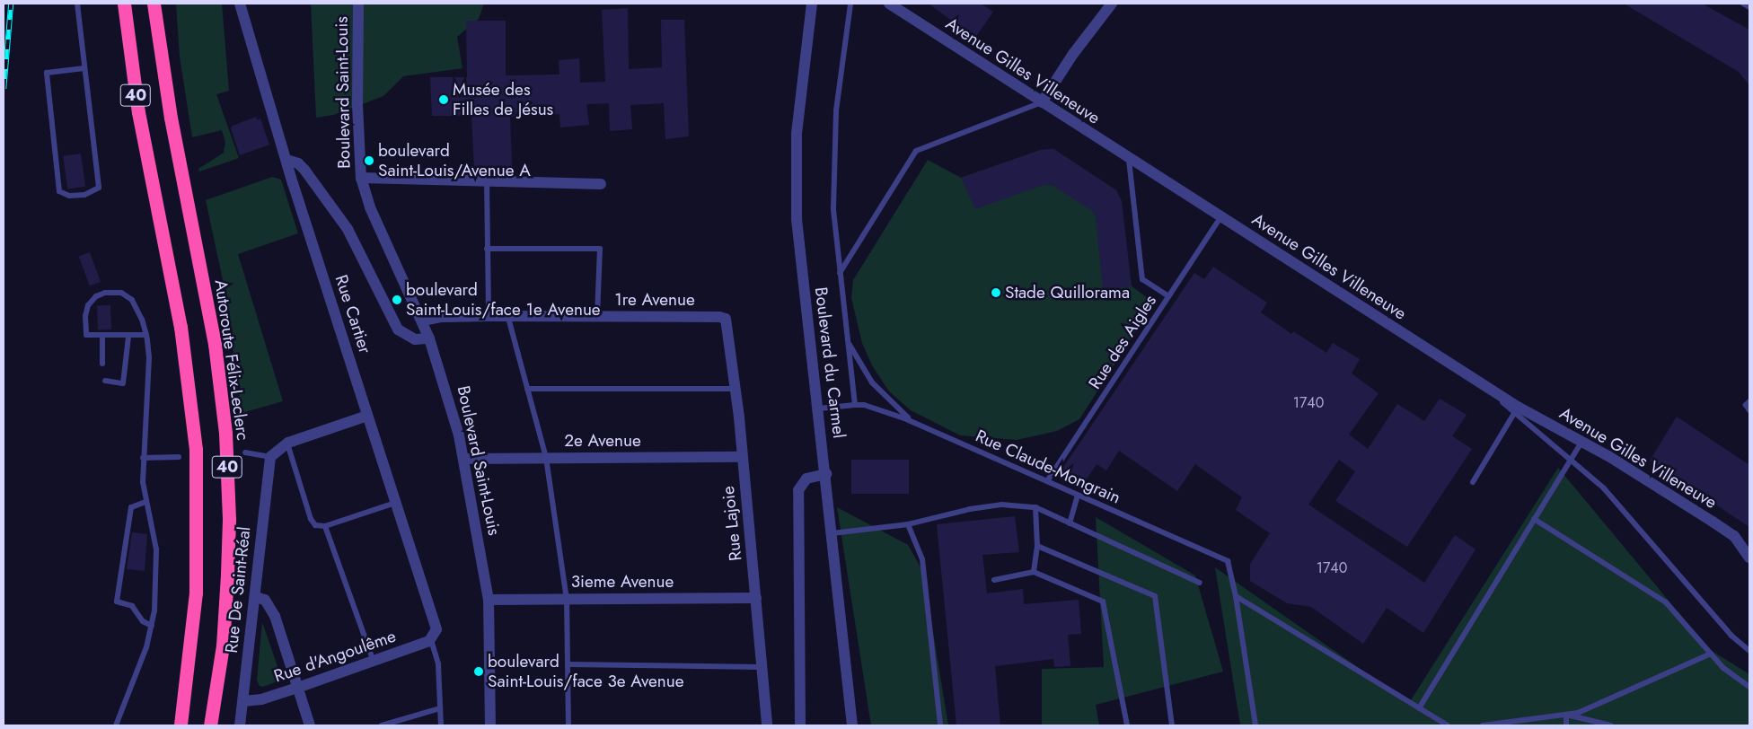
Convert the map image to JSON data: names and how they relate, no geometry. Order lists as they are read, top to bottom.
{
  "streets": {
    "highway": ["40", "Autoroute Félix-Leclerc"],
    "street": [
      "Avenue Gilles Villeneuve",
      "Boulevard Saint-Louis",
      "1re Avenue",
      "Rue Cartier",
      "Boulevard du Carmel",
      "2e Avenue",
      "Rue Lajoie",
      "3ieme Avenue",
      "Rue De Saint-Réal",
      "Rue d'Angoulême"
    ],
    "lane": ["Rue des Aigles", "Rue Claude-Mongrain"]
  },
  "crossings": [
    ["Avenue Gilles Villeneuve", "Rue des Aigles"],
    ["Boulevard Saint-Louis", "1re Avenue"],
    ["Boulevard Saint-Louis", "2e Avenue"],
    ["Boulevard Saint-Louis", "3ieme Avenue"],
    ["1re Avenue", "Rue Lajoie"],
    ["Rue Cartier", "Rue d'Angoulême"],
    ["Rue des Aigles", "Rue Claude-Mongrain"],
    ["Boulevard du Carmel", "Rue Claude-Mongrain"],
    ["2e Avenue", "Rue Lajoie"],
    ["Rue Lajoie", "3ieme Avenue"],
    ["Rue De Saint-Réal", "Rue d'Angoulême"]
  ],
  "places": [
    "Musée des Filles de Jésus",
    "boulevard Saint-Louis/Avenue A",
    "Stade Quillorama",
    "boulevard Saint-Louis/face 1e Avenue",
    "boulevard Saint-Louis/face 3e Avenue"
  ],
  "house_numbers": ["1740", "1740"]
}
